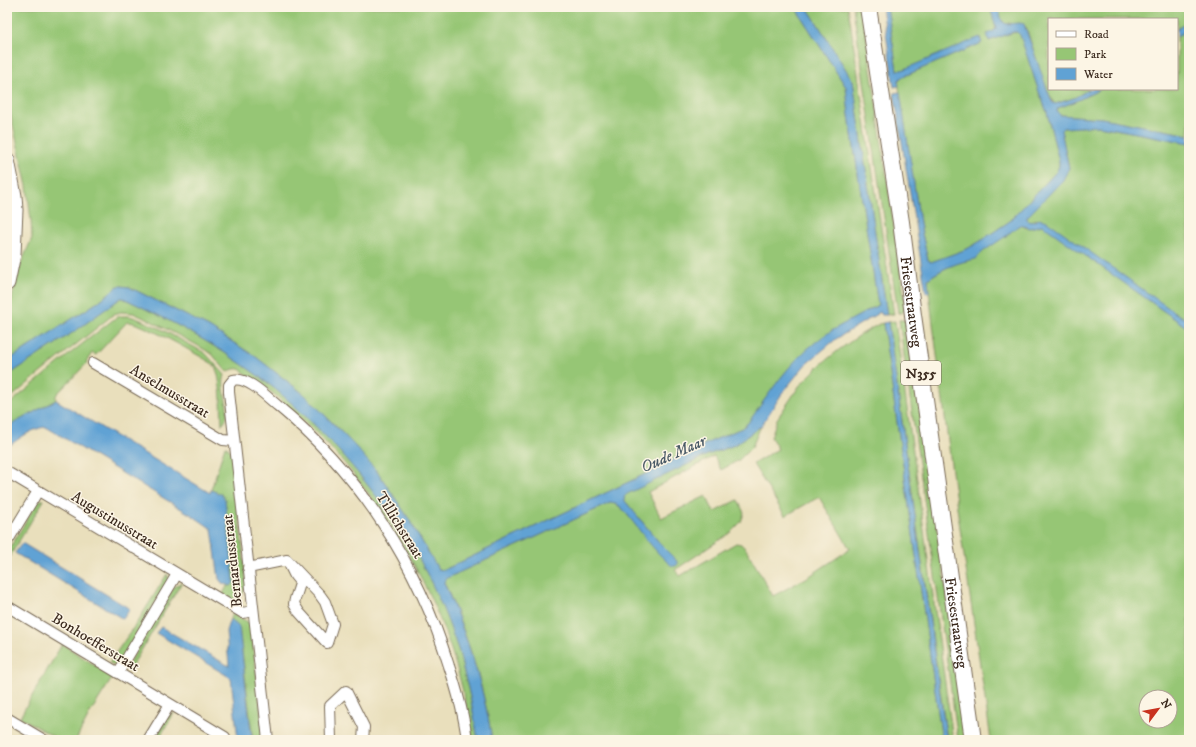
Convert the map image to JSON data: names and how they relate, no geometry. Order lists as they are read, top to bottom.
{
  "streets": {
    "main road": ["Friesestraatweg", "N355"],
    "street": [
      "Anselmusstraat",
      "Augustinusstraat",
      "Tillichstraat",
      "Bernardusstraat",
      "Bonhoefferstraat"
    ]
  },
  "crossings": [
    ["Anselmusstraat", "Bernardusstraat"],
    ["Augustinusstraat", "Bernardusstraat"],
    ["Tillichstraat", "Bernardusstraat"]
  ],
  "water": ["Oude Maar"],
  "legend": ["Road", "Park", "Water"],
  "north": "top right"
}
